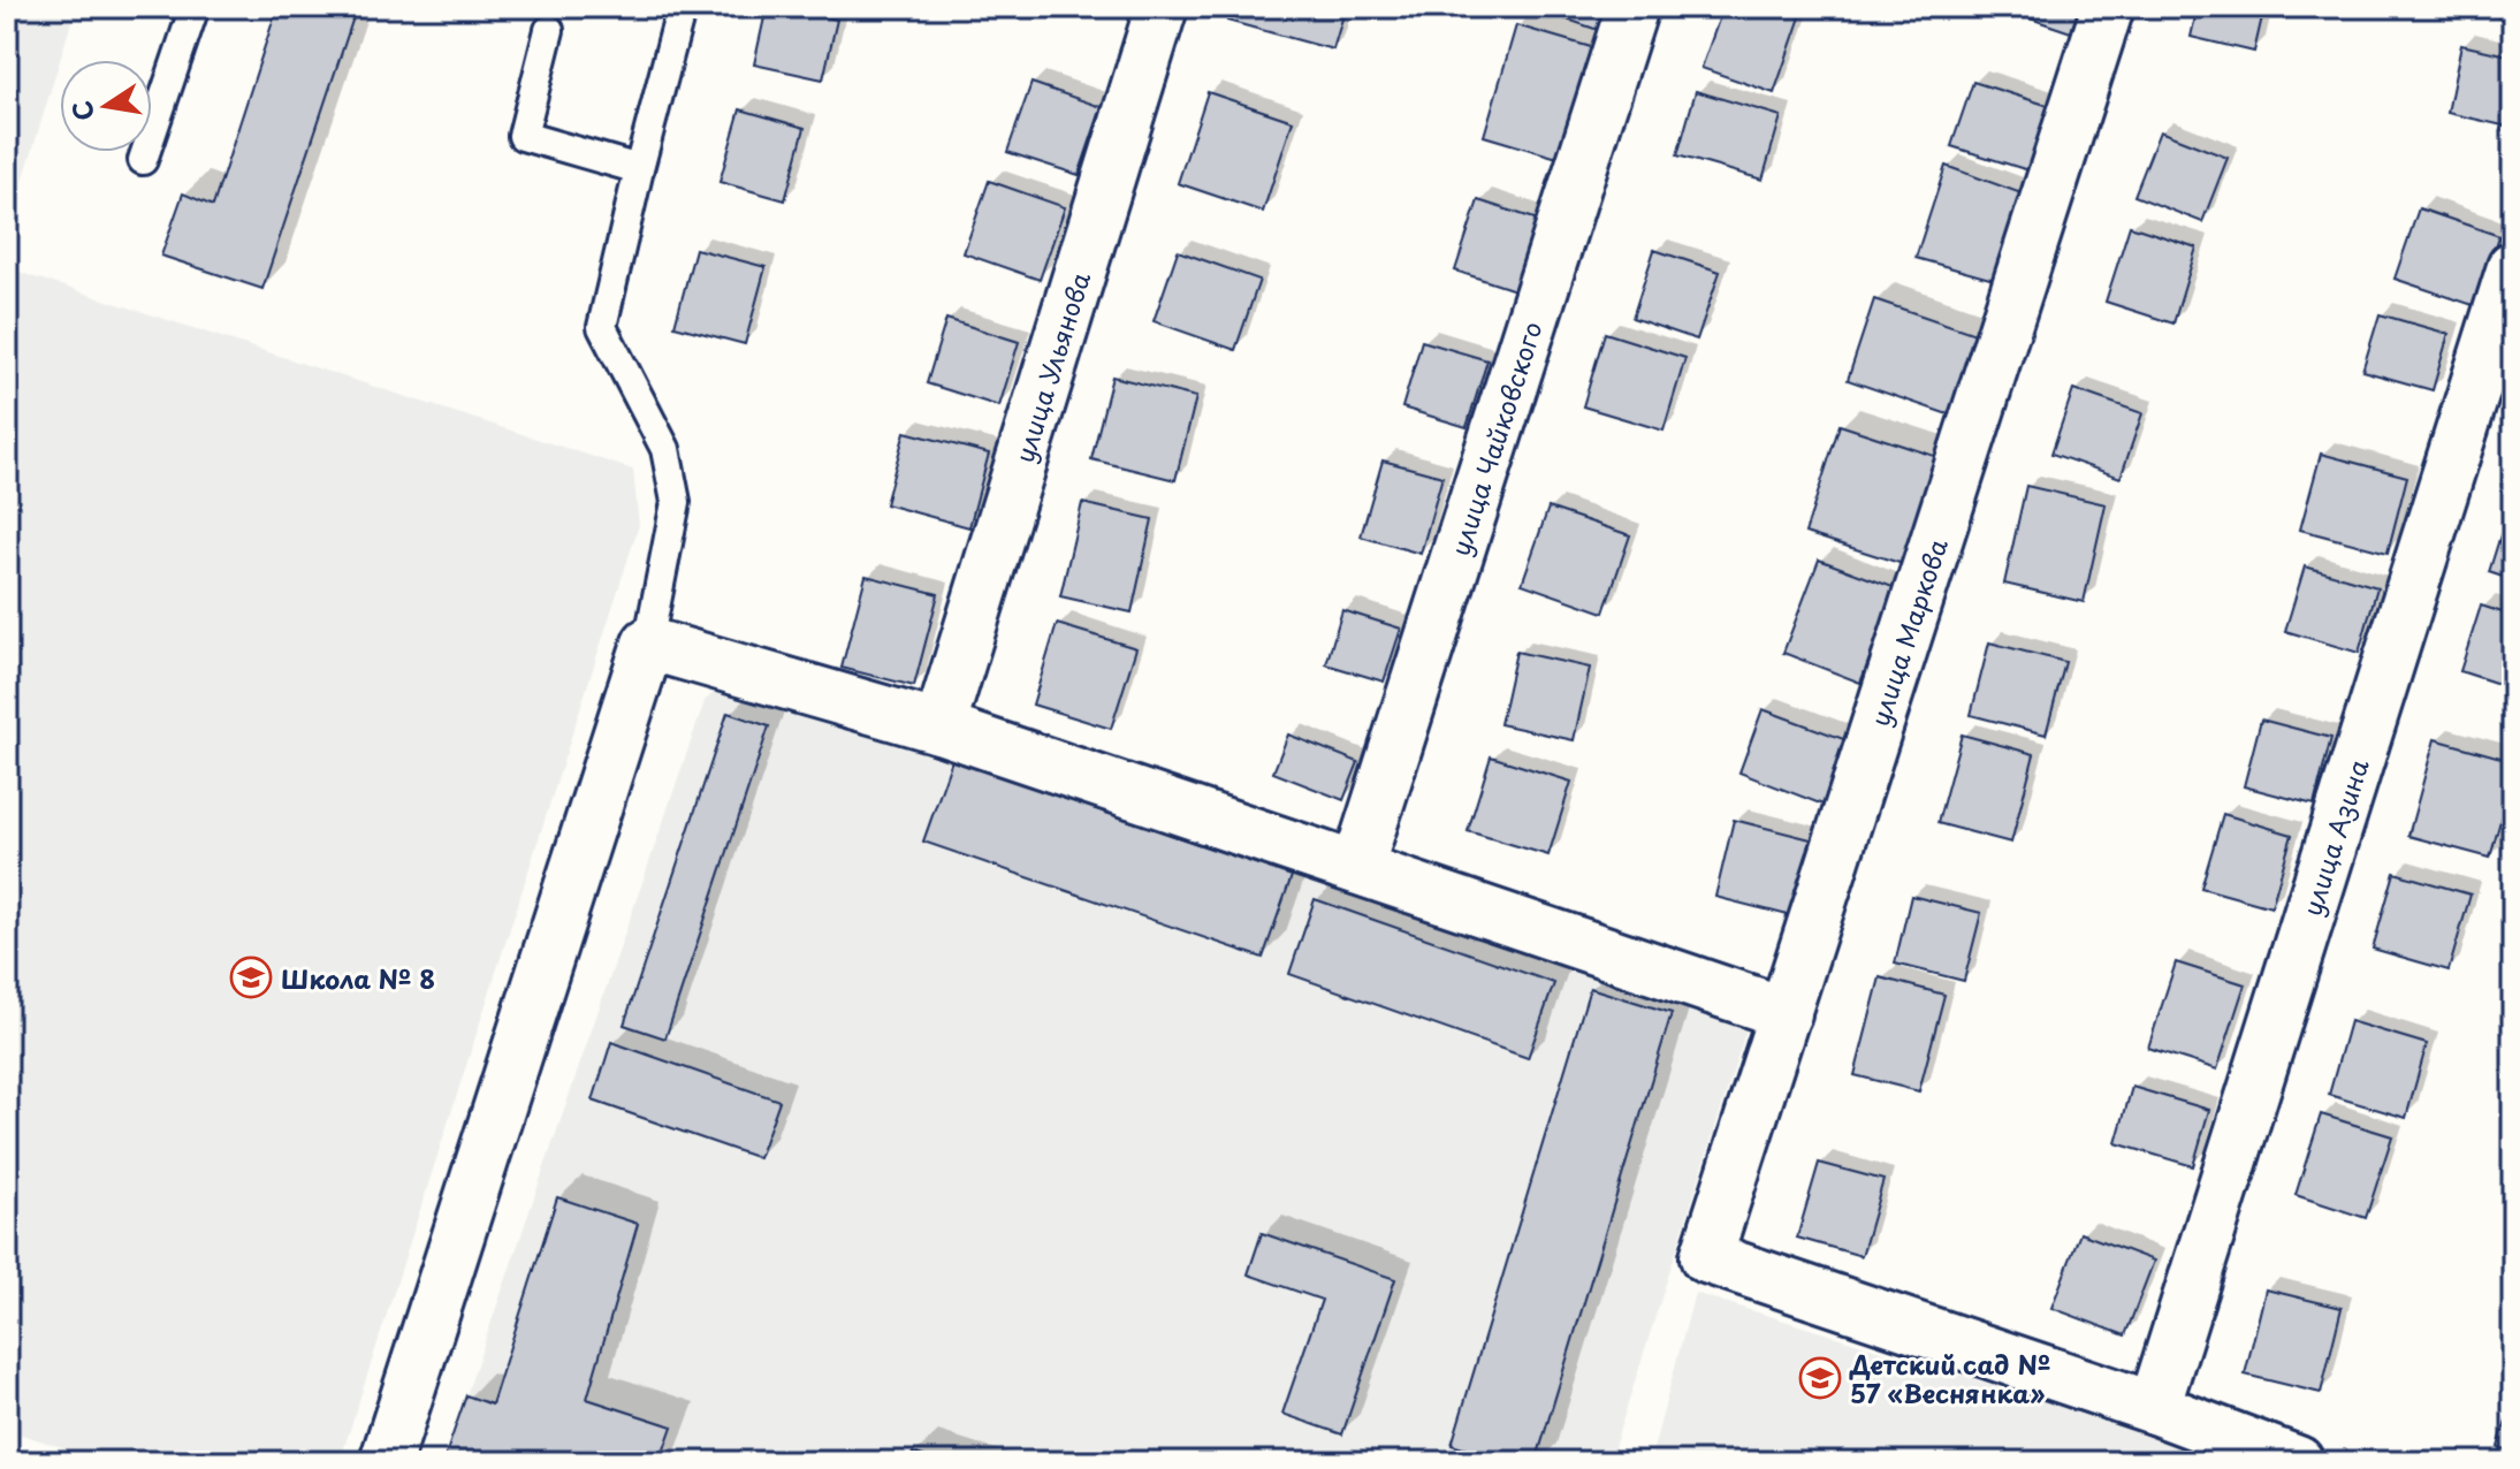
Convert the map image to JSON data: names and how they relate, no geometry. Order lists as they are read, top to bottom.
{
  "streets": {
    "street": [
      "улица Ульянова",
      "улица Чайковского",
      "улица Маркова",
      "улица Азина"
    ]
  },
  "crossings": [
    ["улица Маркова", "улица Азина"]
  ],
  "places": {
    "school or university": ["Школа № 8", "Детский сад № 57 «Веснянка»"]
  },
  "north": "left"
}
